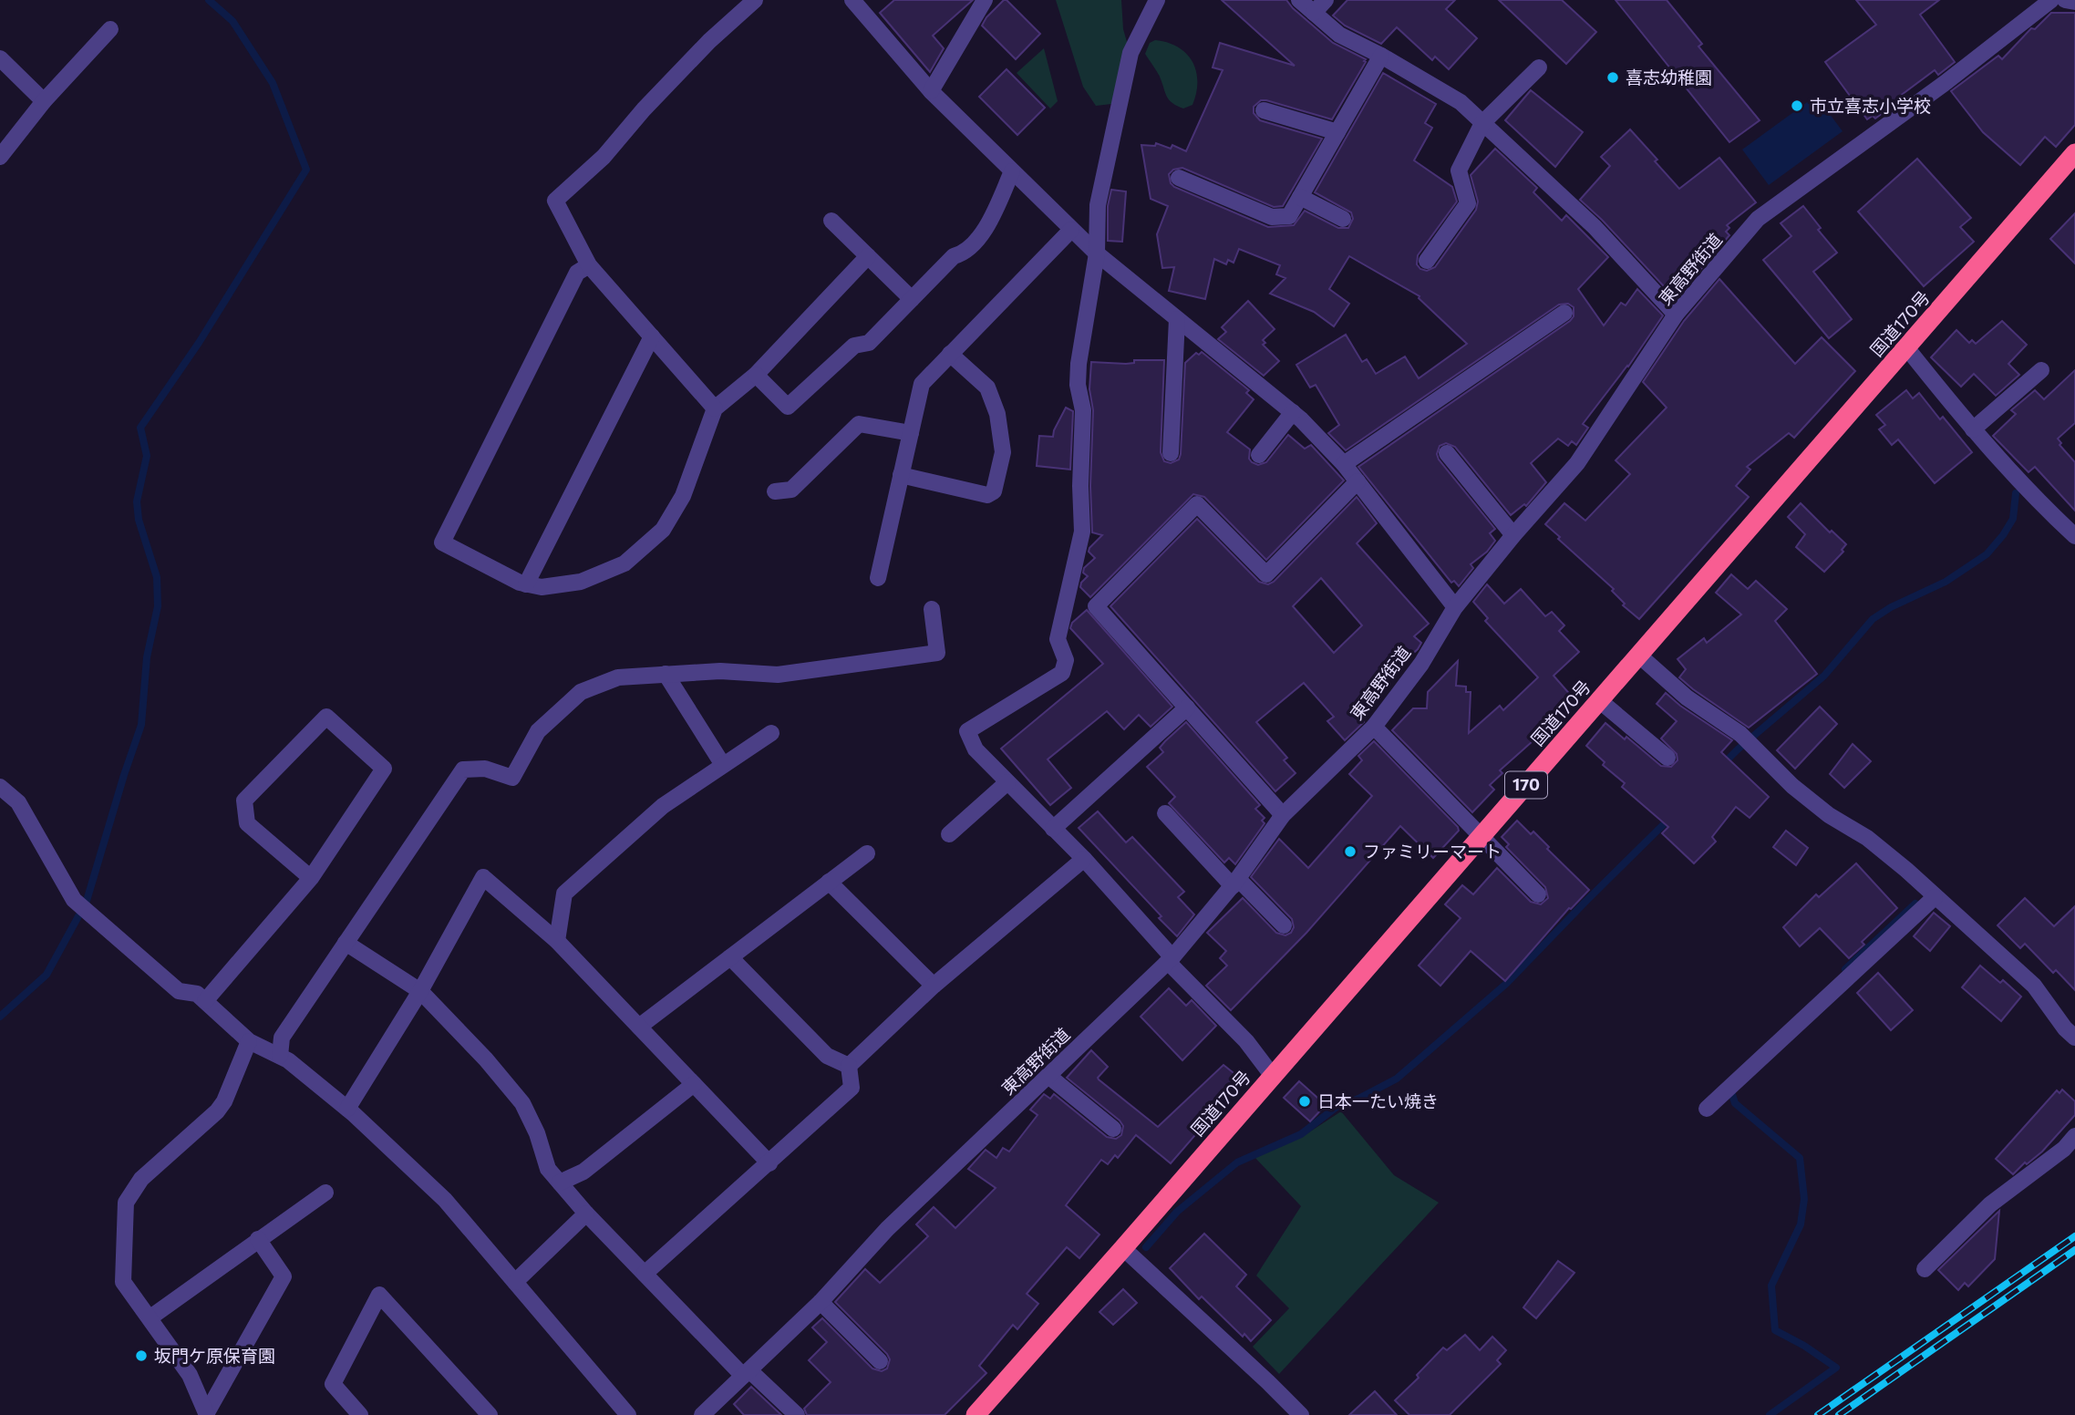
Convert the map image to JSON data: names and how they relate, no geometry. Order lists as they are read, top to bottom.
{
  "streets": {
    "highway": ["国道170号", "170"],
    "street": ["東高野街道"]
  },
  "places": [
    "喜志幼稚園",
    "市立喜志小学校",
    "ファミリーマート",
    "日本一たい焼き",
    "坂門ケ原保育園"
  ]
}
